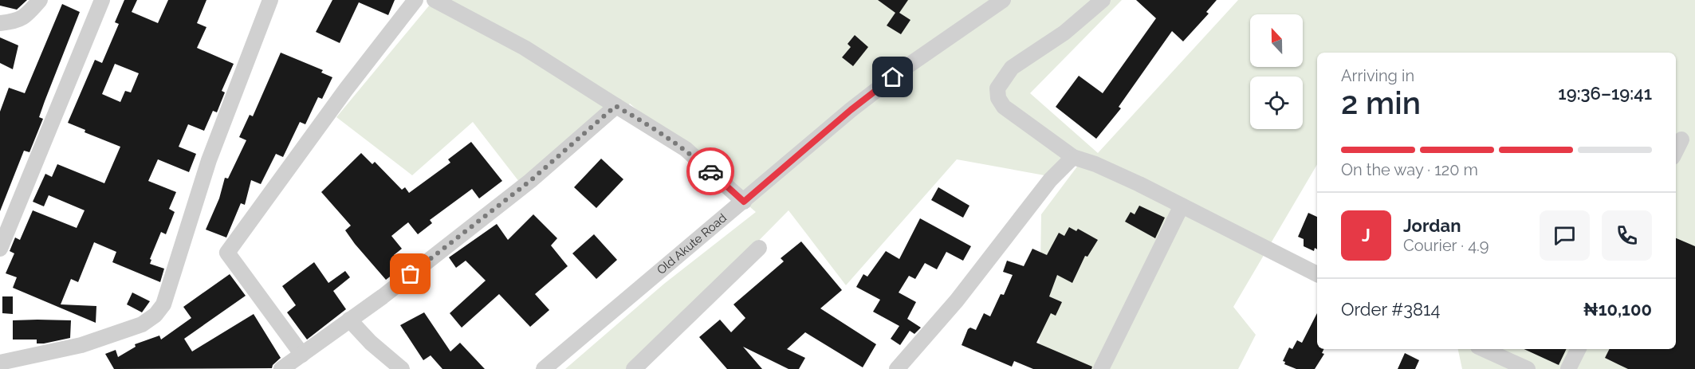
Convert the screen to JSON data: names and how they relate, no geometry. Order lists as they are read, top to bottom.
{
  "streets": {
    "street": ["Old Akute Road"]
  },
  "north": "top",
  "page": {
    "heading": ["2 min", "Arriving in", "19:36–19:41"],
    "panel": [
      "Jordan",
      "Courier · 4.9",
      "Order #3814",
      "₦10,100"
    ],
    "bar": "On the way · 120 m",
    "round": "J"
  }
}
